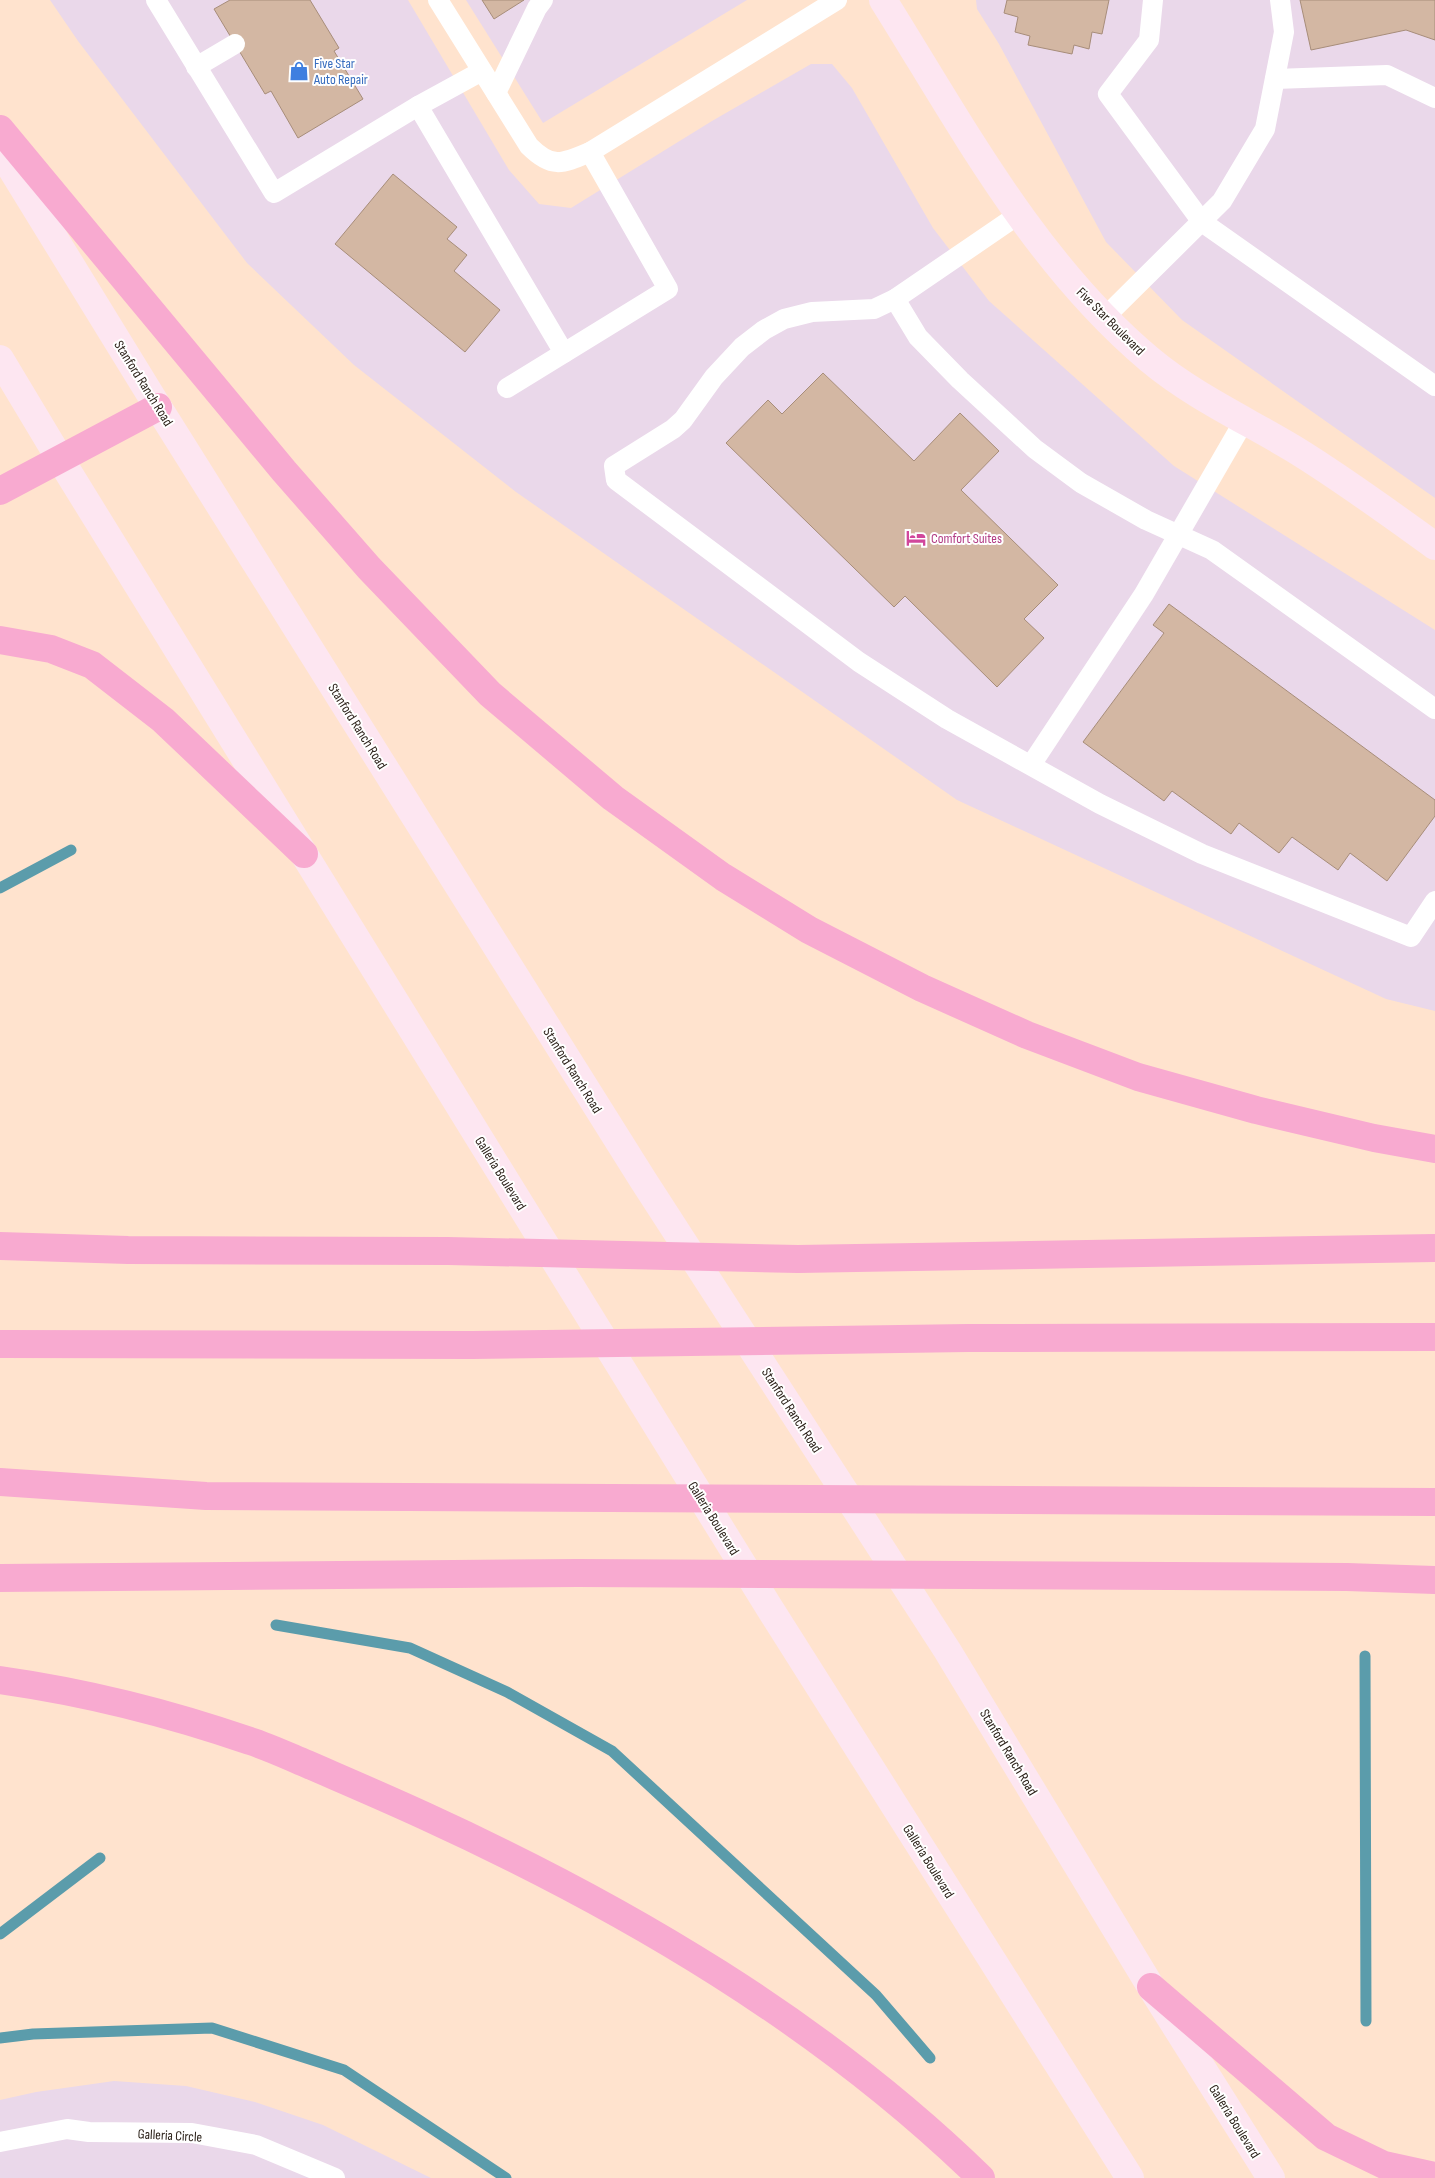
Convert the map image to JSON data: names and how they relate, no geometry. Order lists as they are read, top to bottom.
{
  "streets": {
    "main road": ["Five Star Boulevard", "Stanford Ranch Road", "Galleria Boulevard"],
    "lane": ["Galleria Circle"]
  },
  "crossings": [
    ["Stanford Ranch Road", "Galleria Boulevard"]
  ],
  "places": {
    "shop": ["Five Star Auto Repair"],
    "hotel": ["Comfort Suites"]
  }
}
